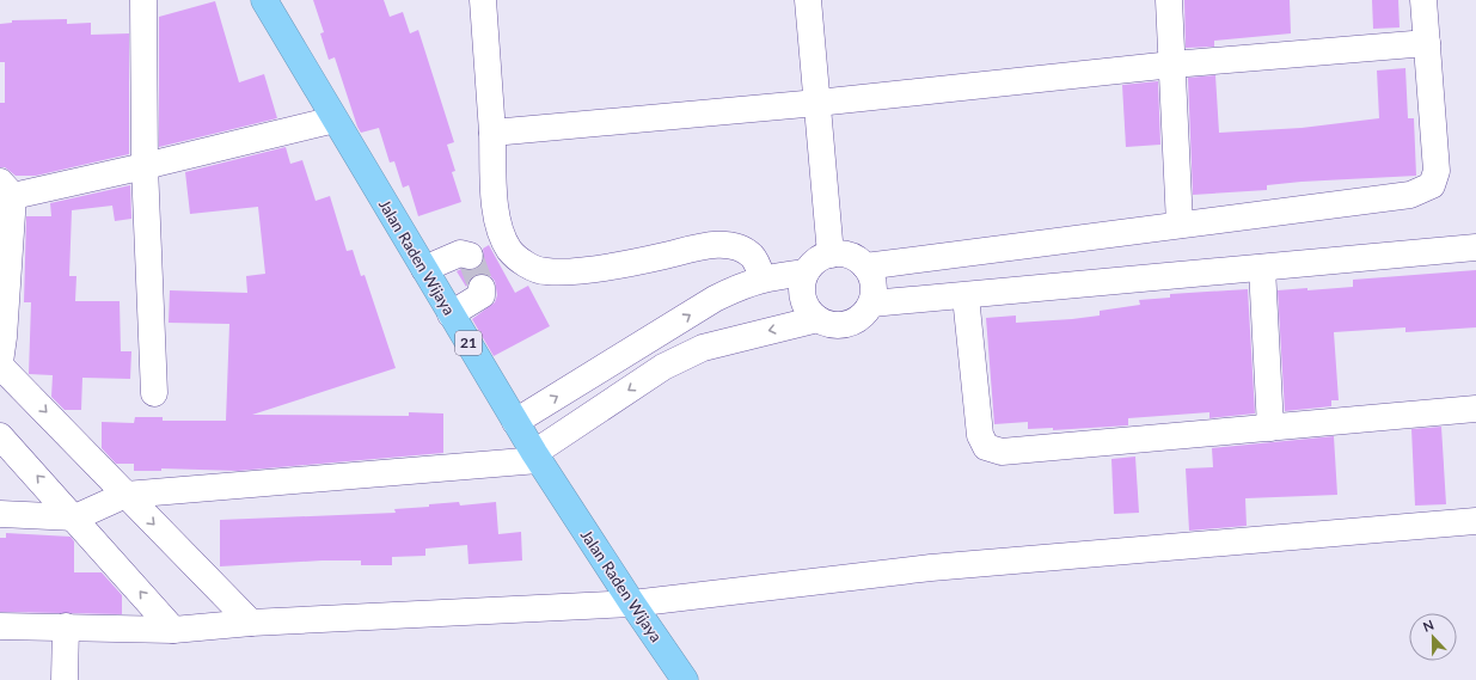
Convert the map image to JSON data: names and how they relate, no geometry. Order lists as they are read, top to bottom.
{
  "streets": {
    "highway": ["Jalan Raden Wijaya", "21"]
  },
  "north": "top"
}
